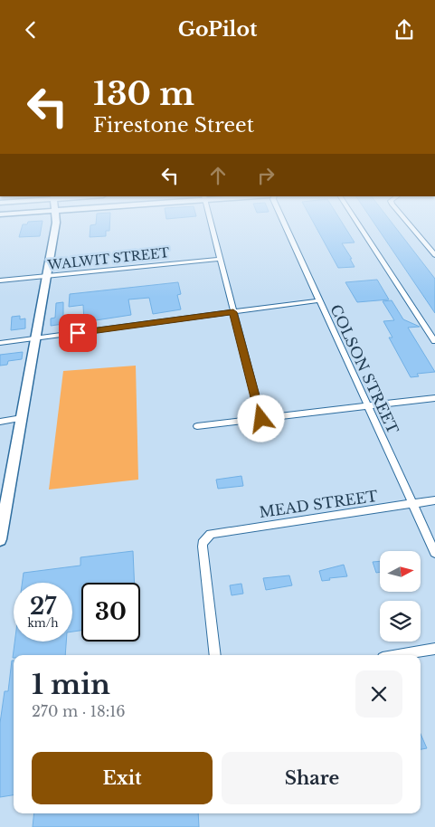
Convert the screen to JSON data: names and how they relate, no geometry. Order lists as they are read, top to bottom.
{
  "streets": {
    "street": ["WALWIT STREET", "COLSON STREET", "MEAD STREET"]
  },
  "crossings": [
    ["COLSON STREET", "MEAD STREET"]
  ],
  "north": "right",
  "page": {
    "header": "GoPilot",
    "turn": ["130 m", "Firestone Street"],
    "speed": "27 km/h",
    "limit": "30",
    "heading": ["1 min", "270 m · 18:16"],
    "buttons": ["Exit", "Share"]
  }
}
